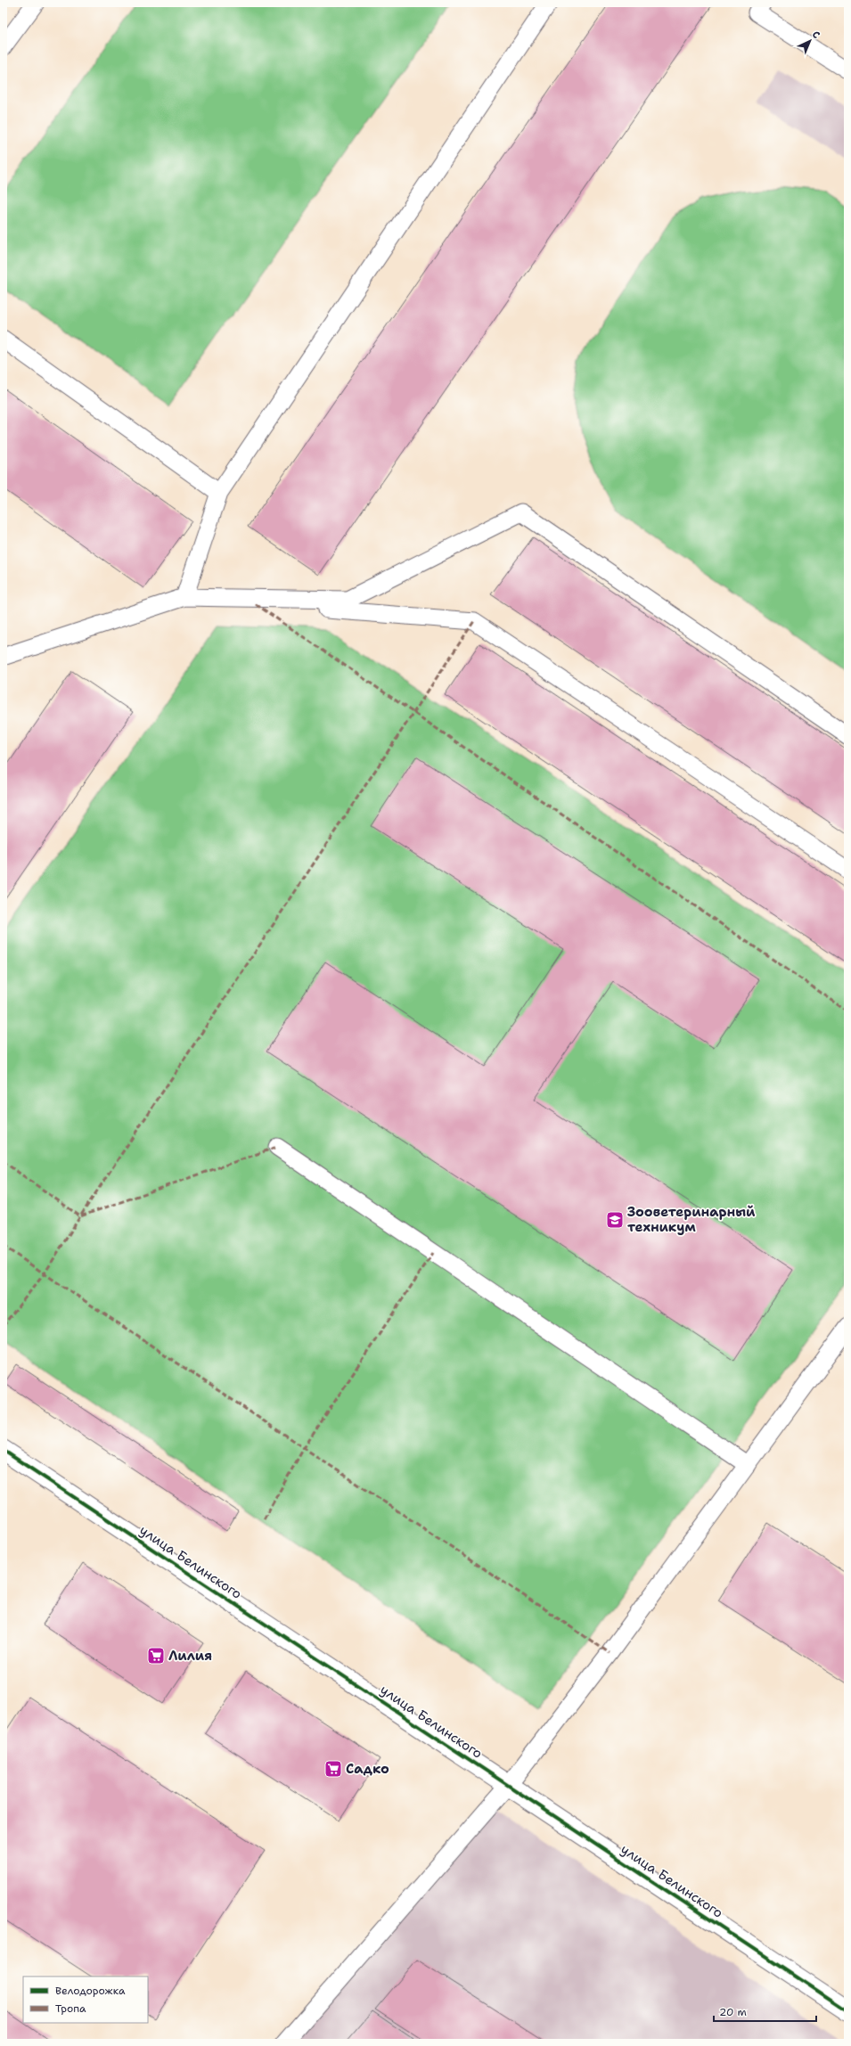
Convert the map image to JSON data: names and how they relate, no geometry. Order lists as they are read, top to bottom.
{
  "streets": {
    "street": ["улица Белинского"]
  },
  "places": {
    "school or university": ["Зооветеринарный техникум"],
    "supermarket": ["Лилия", "Садко"]
  },
  "legend": ["Велодорожка", "Тропа"],
  "scale_bar": "20 m",
  "north": "top right"
}
